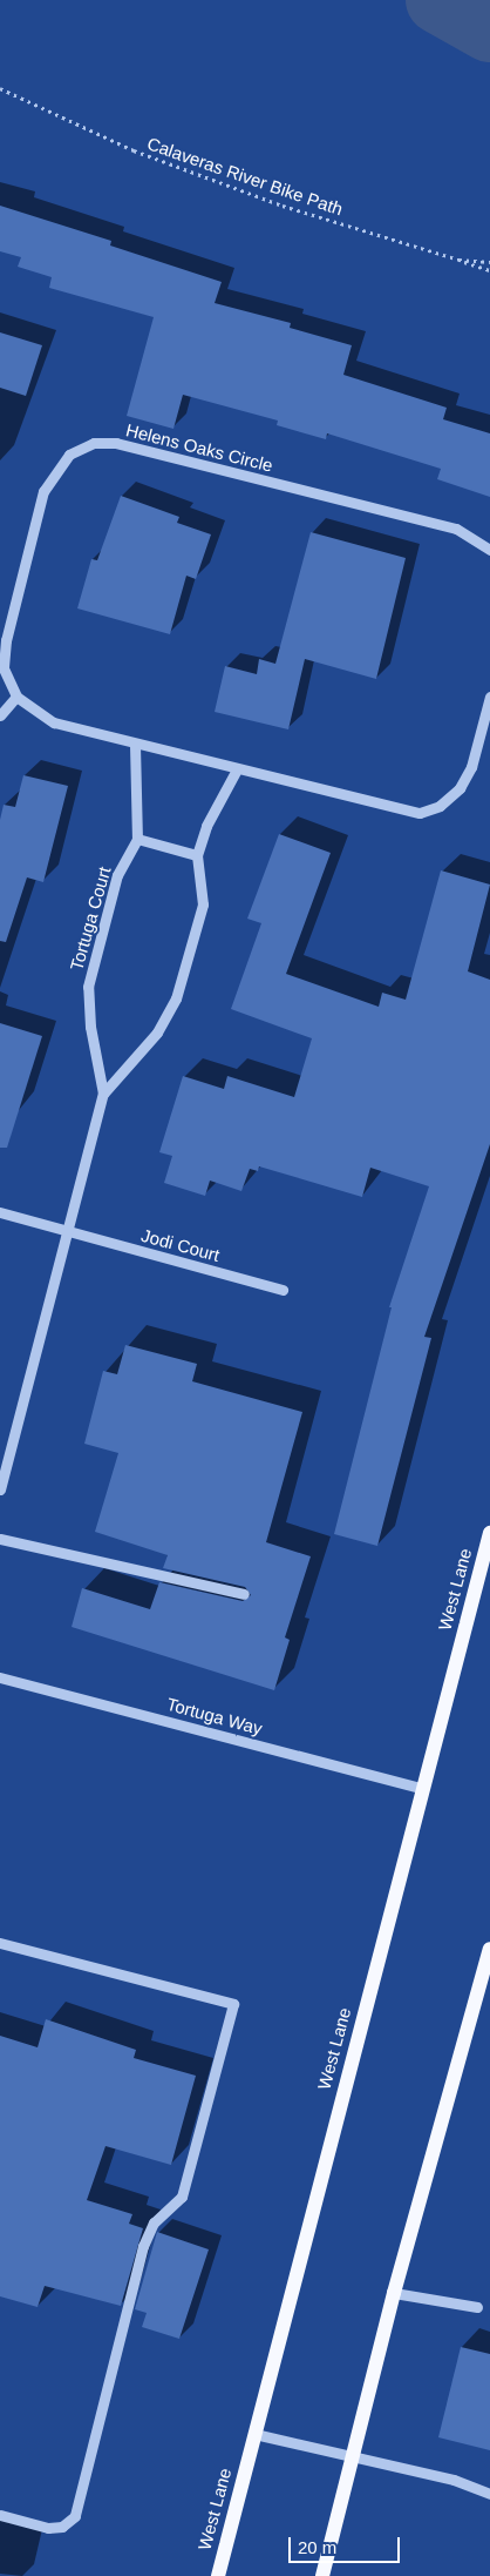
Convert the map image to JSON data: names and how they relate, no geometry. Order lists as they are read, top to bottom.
{
  "streets": {
    "main road": ["West Lane"],
    "street": [
      "Helens Oaks Circle",
      "Tortuga Court",
      "Jodi Court",
      "Tortuga Way"
    ],
    "path": ["Calaveras River Bike Path"]
  },
  "crossings": [
    ["Tortuga Court", "Jodi Court"],
    ["West Lane", "Tortuga Way"]
  ],
  "scale_bar": "20 m"
}
